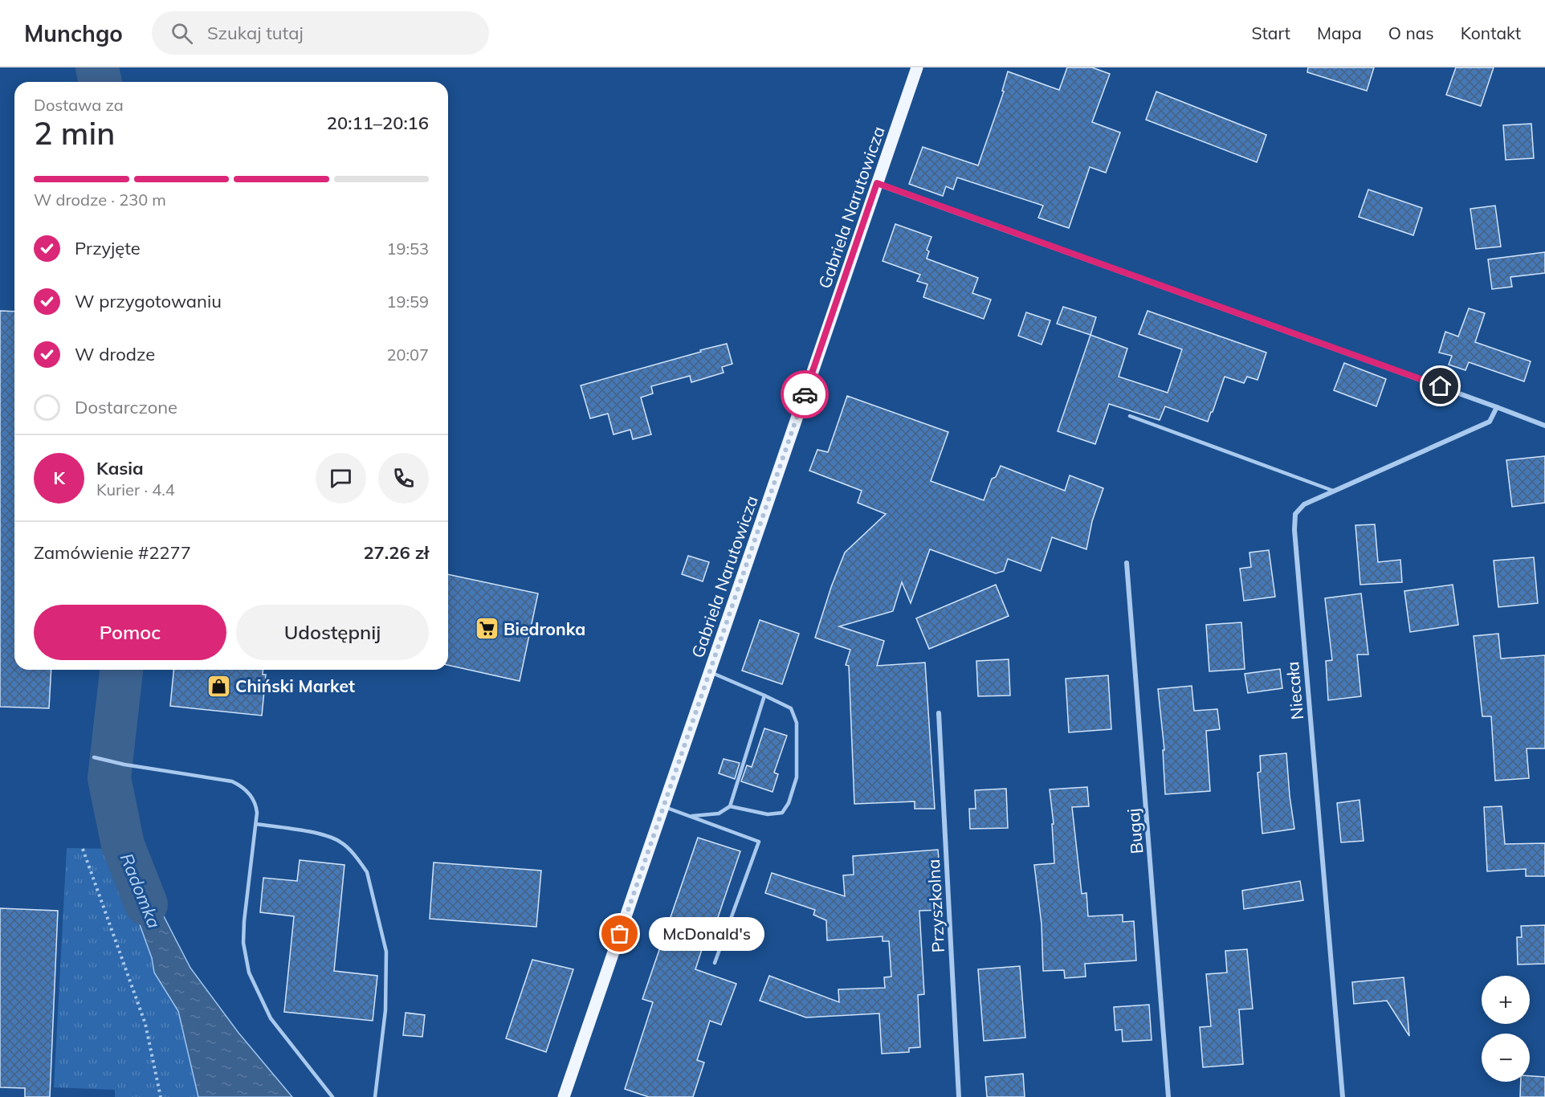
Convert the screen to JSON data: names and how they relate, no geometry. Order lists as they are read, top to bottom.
{
  "streets": {
    "main road": ["Gabriela Narutowicza"],
    "street": ["Niecała", "Bugaj", "Przyszkolna"]
  },
  "water": ["Radomka"],
  "places": {
    "supermarket": ["Biedronka"],
    "shop": ["Chiński Market"],
    "other": ["McDonald's"]
  },
  "page": {
    "header": "Munchgo",
    "search": "Szukaj tutaj",
    "nav": [
      "Start",
      "Mapa",
      "O nas",
      "Kontakt"
    ],
    "heading": ["2 min", "Dostawa za", "20:11–20:16"],
    "panel": [
      "Kasia",
      "Kurier · 4.4",
      "Zamówienie #2277",
      "27.26 zł"
    ],
    "bar": "W drodze · 230 m",
    "list": [
      ["Przyjęte", "19:53"],
      ["W przygotowaniu", "19:59"],
      ["W drodze", "20:07"],
      "Dostarczone"
    ],
    "round": "K",
    "buttons": ["Pomoc", "Udostępnij"],
    "bubble": "McDonald's",
    "map_buttons": ["+", "−"]
  }
}
